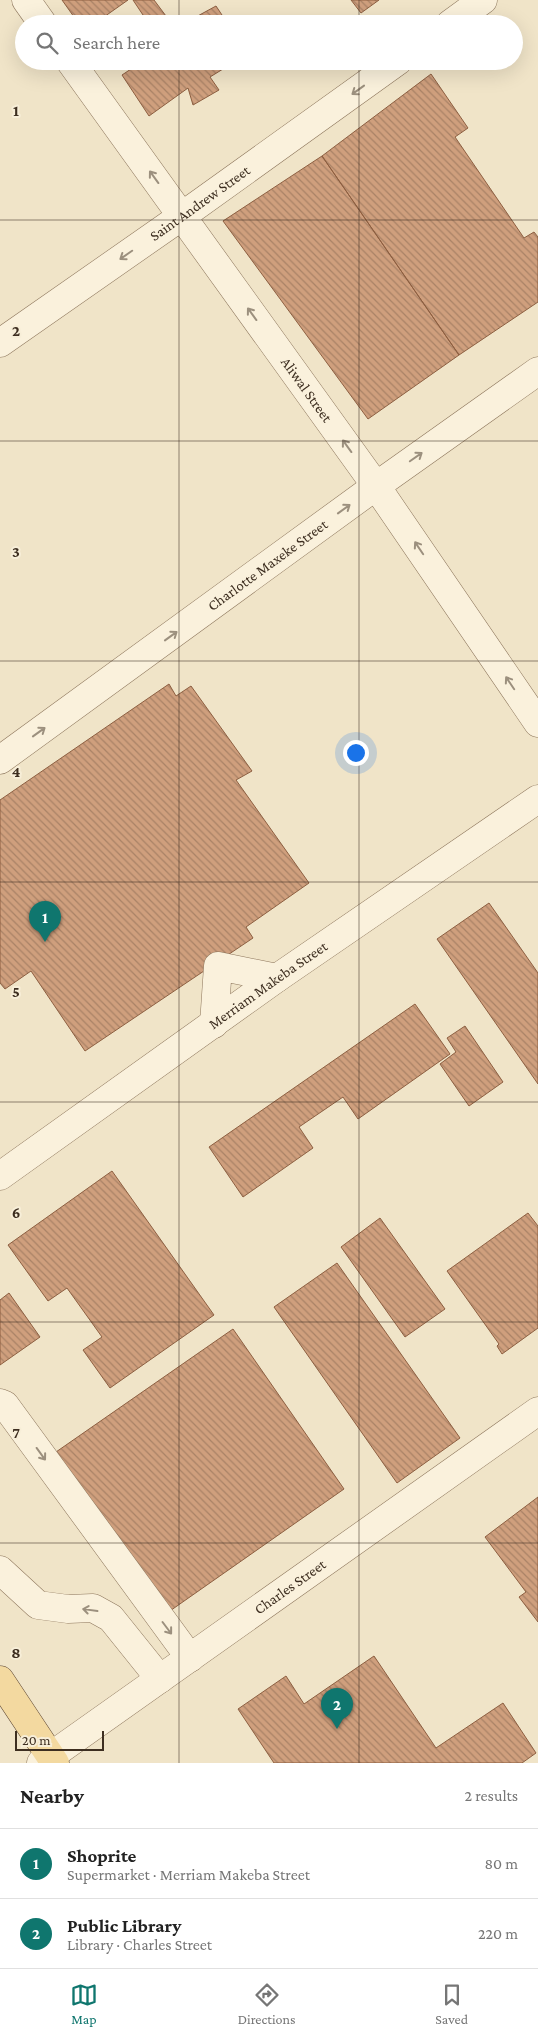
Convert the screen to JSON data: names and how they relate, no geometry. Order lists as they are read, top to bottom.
{
  "streets": {
    "street": [
      "Saint Andrew Street",
      "Aliwal Street",
      "Charlotte Maxeke Street",
      "Merriam Makeba Street",
      "Charles Street"
    ]
  },
  "crossings": [
    ["Saint Andrew Street", "Aliwal Street"],
    ["Aliwal Street", "Charlotte Maxeke Street"]
  ],
  "one_way": ["Saint Andrew Street", "Aliwal Street", "Charlotte Maxeke Street"],
  "scale_bar": "20 m",
  "page": {
    "search": "Search here",
    "pins": ["1", "2"],
    "scale": "20 m",
    "heading": ["Nearby", "2 results"],
    "list": [
      {
        "mark": "1",
        "name": "Shoprite",
        "note": "Supermarket · Merriam Makeba Street",
        "value": "80 m"
      },
      {
        "mark": "2",
        "name": "Public Library",
        "note": "Library · Charles Street",
        "value": "220 m"
      }
    ],
    "nav": ["Map", "Directions", "Saved"]
  },
  "grid": {
    "rows": [
      "1",
      "2",
      "3",
      "4",
      "5",
      "6",
      "7",
      "8"
    ]
  }
}
